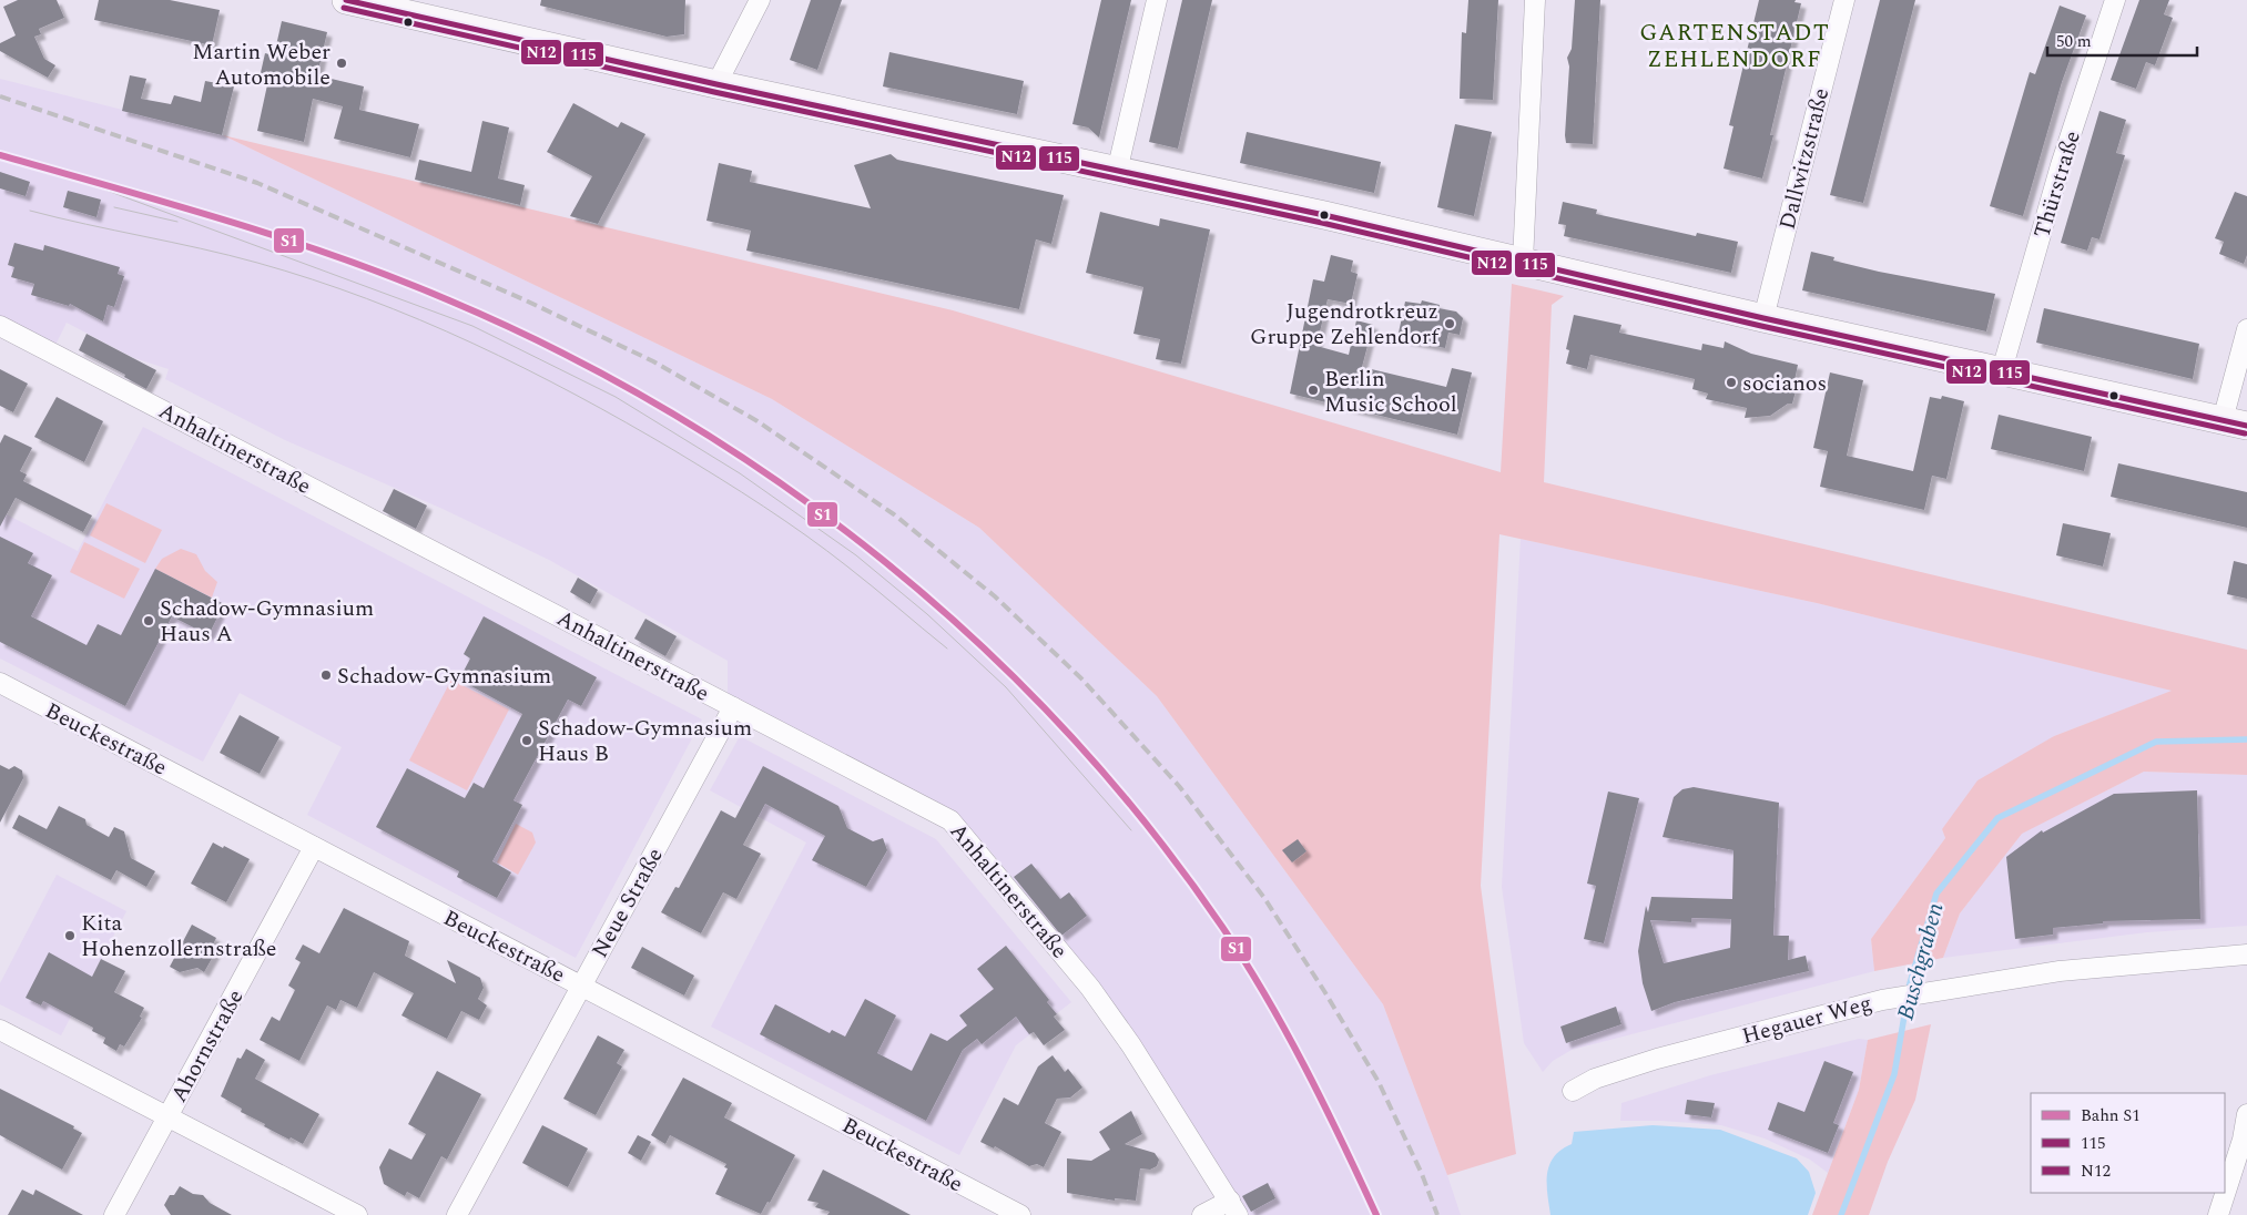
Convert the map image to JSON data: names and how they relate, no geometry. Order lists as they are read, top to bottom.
{
  "streets": {
    "street": [
      "Dallwitzstraße",
      "Thürstraße",
      "Anhaltinerstraße",
      "Beuckestraße",
      "Neue Straße",
      "Hegauer Weg",
      "Ahornstraße"
    ]
  },
  "crossings": [
    ["Anhaltinerstraße", "Neue Straße"],
    ["Beuckestraße", "Neue Straße"],
    ["Beuckestraße", "Ahornstraße"]
  ],
  "districts": ["GARTENSTADT ZEHLENDORF"],
  "water": ["Buschgraben"],
  "places": [
    "Martin Weber Automobile",
    "Jugendrotkreuz Gruppe Zehlendorf",
    "socianos",
    "Berlin Music School",
    "Schadow-Gymnasium Haus A",
    "Schadow-Gymnasium",
    "Schadow-Gymnasium Haus B",
    "Kita Hohenzollernstraße"
  ],
  "lines": ["transit line 115", "transit line N12", "rail line S1"],
  "legend": ["Bahn S1", "115", "N12"],
  "scale_bar": "50 m"
}
